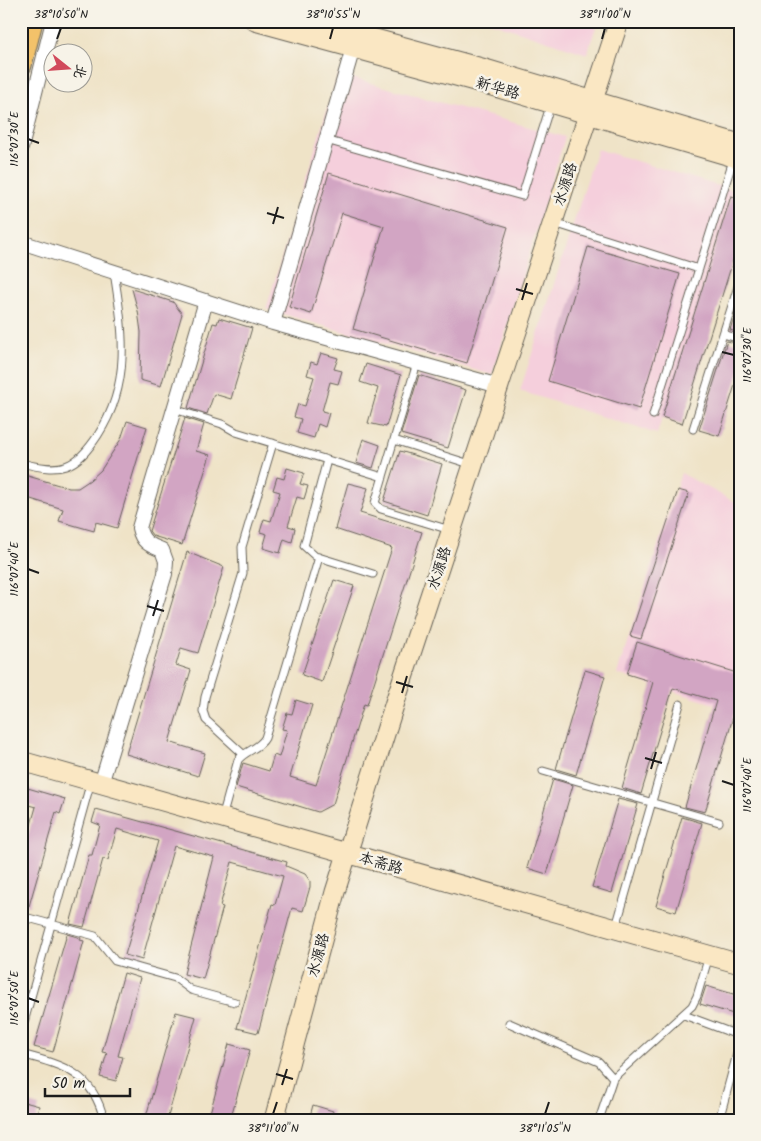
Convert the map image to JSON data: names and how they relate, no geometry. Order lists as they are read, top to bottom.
{
  "streets": {
    "street": ["新华路", "水源路", "本斋路"]
  },
  "crossings": [
    ["新华路", "水源路"],
    ["水源路", "本斋路"]
  ],
  "scale_bar": "50 m",
  "north": "right",
  "coordinates": [
    "38°10'50\"N",
    "38°10'55\"N",
    "38°11'00\"N",
    "116°07'30\"E",
    "116°07'40\"E",
    "116°07'50\"E",
    "38°11'05\"N"
  ]
}
